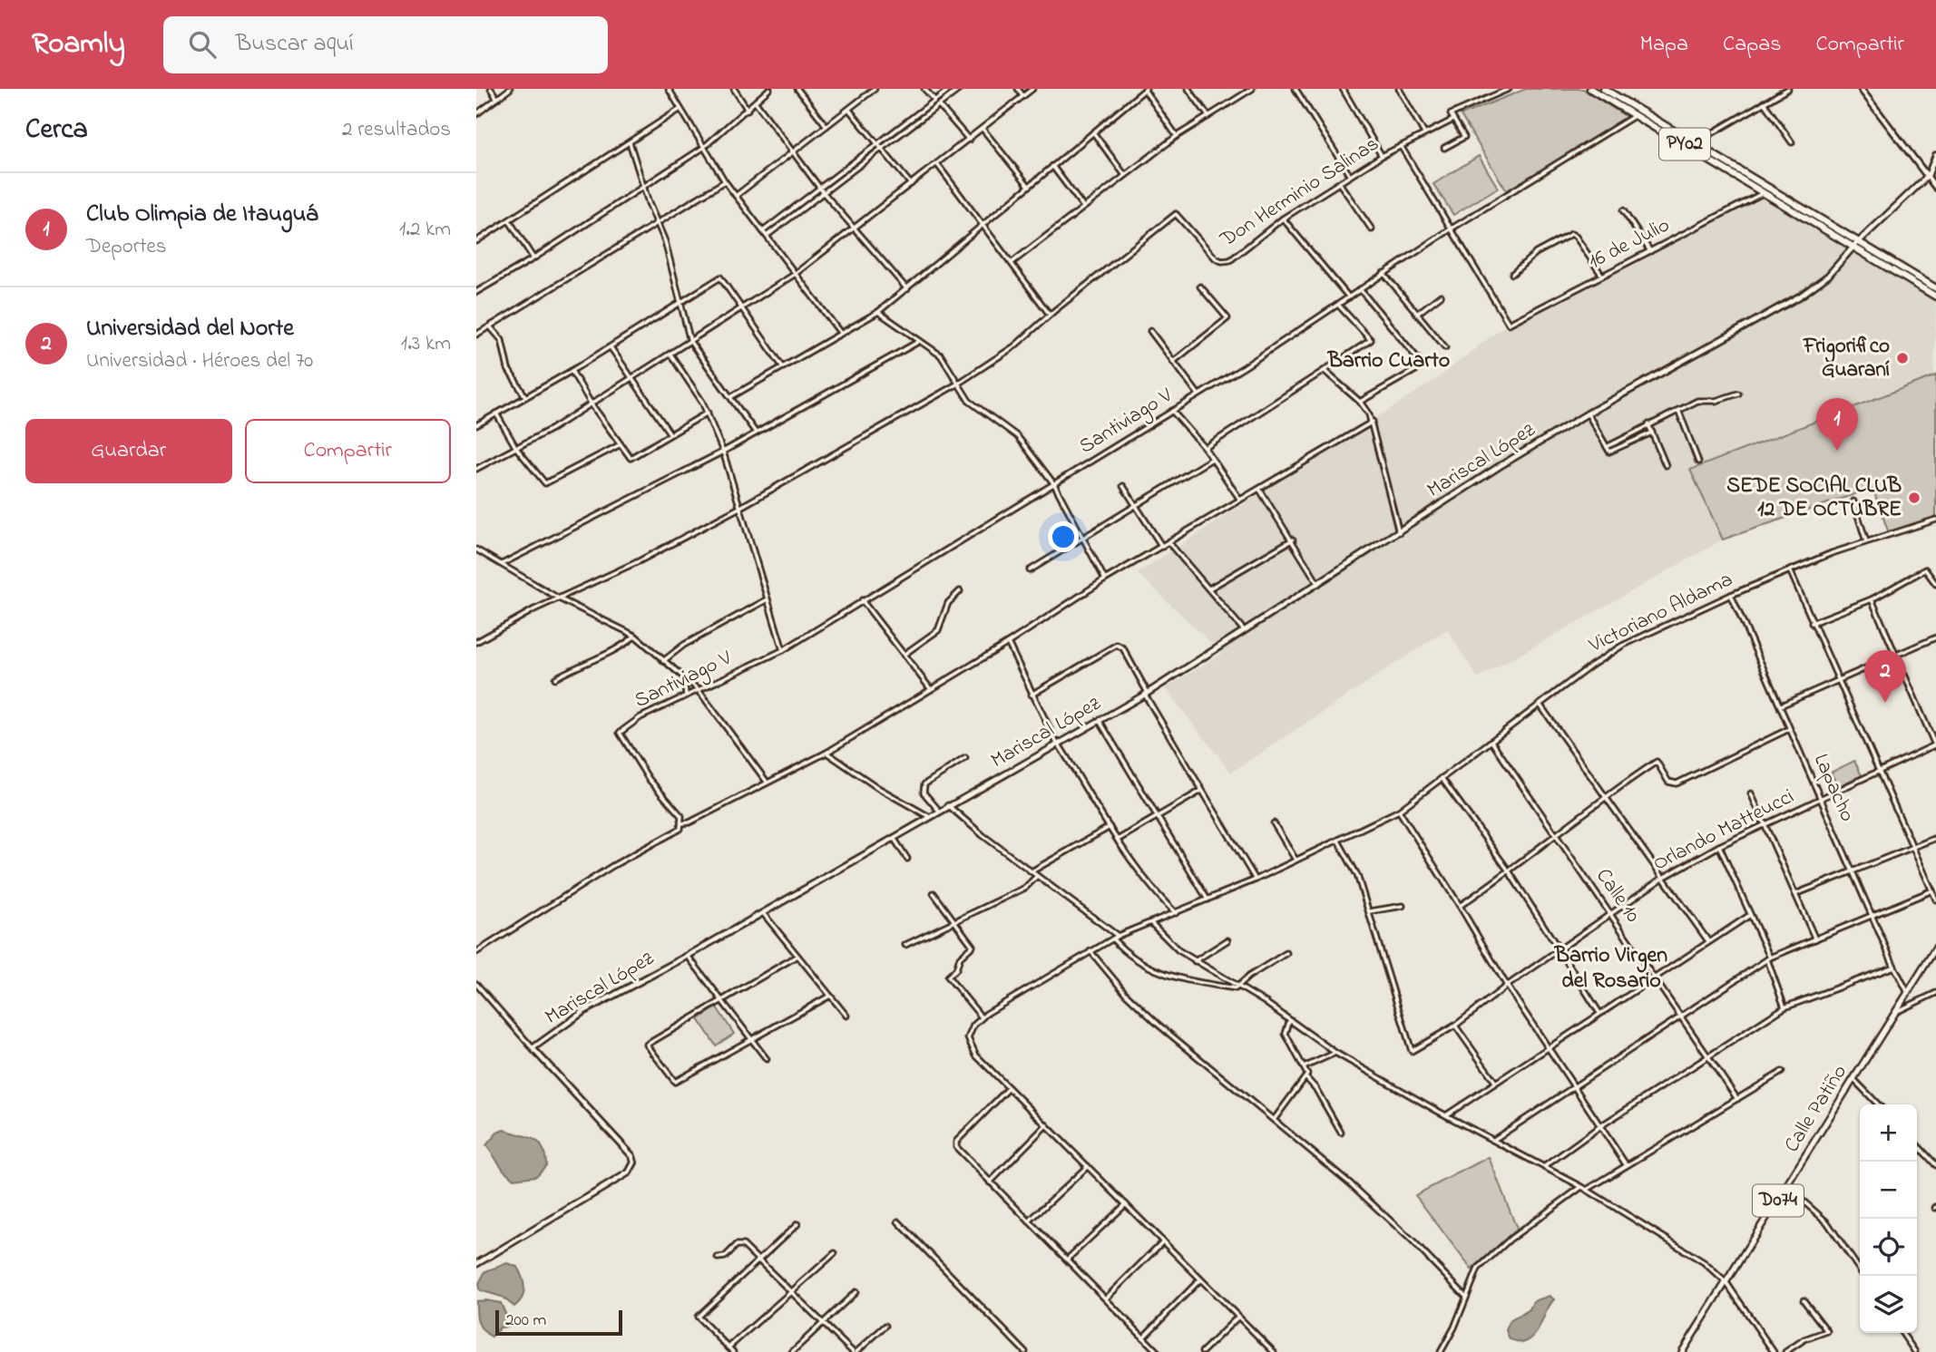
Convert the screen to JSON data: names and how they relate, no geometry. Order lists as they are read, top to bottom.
{
  "streets": {
    "highway": ["PY02"],
    "main road": ["Calle Patiño", "D074"],
    "street": [
      "Don Herminio Salinas",
      "16 de Julio",
      "Santiviago V",
      "Mariscal López",
      "Victoriano Aldama",
      "Lapacho",
      "Orlando Matteucci",
      "Calle 10"
    ]
  },
  "crossings": [
    ["PY02", "16 de Julio"],
    ["PY02", "Santiviago V"],
    ["PY02", "Mariscal López"],
    ["16 de Julio", "Santiviago V"],
    ["Victoriano Aldama", "Lapacho"],
    ["Victoriano Aldama", "Calle 10"],
    ["Lapacho", "Orlando Matteucci"],
    ["Lapacho", "Calle Patiño"],
    ["Orlando Matteucci", "Calle 10"]
  ],
  "districts": ["Barrio Cuarto", "Barrio Virgen del Rosario"],
  "places": ["Frigorifico Guaraní", "SEDE SOCIAL CLUB 12 DE OCTUBRE"],
  "scale_bar": "200 m",
  "page": {
    "header": "Roamly",
    "search": "Buscar aquí",
    "nav": ["Mapa", "Capas", "Compartir"],
    "heading": ["Cerca", "2 resultados"],
    "list": [
      {
        "mark": "1",
        "name": "Club Olimpia de Itauguá",
        "note": "Deportes",
        "value": "1.2 km"
      },
      {
        "mark": "2",
        "name": "Universidad del Norte",
        "note": "Universidad · Héroes del 70",
        "value": "1.3 km"
      }
    ],
    "pins": ["1", "2"],
    "buttons": ["Guardar", "Compartir"],
    "map_buttons": ["+", "−"],
    "scale": "200 m"
  }
}
